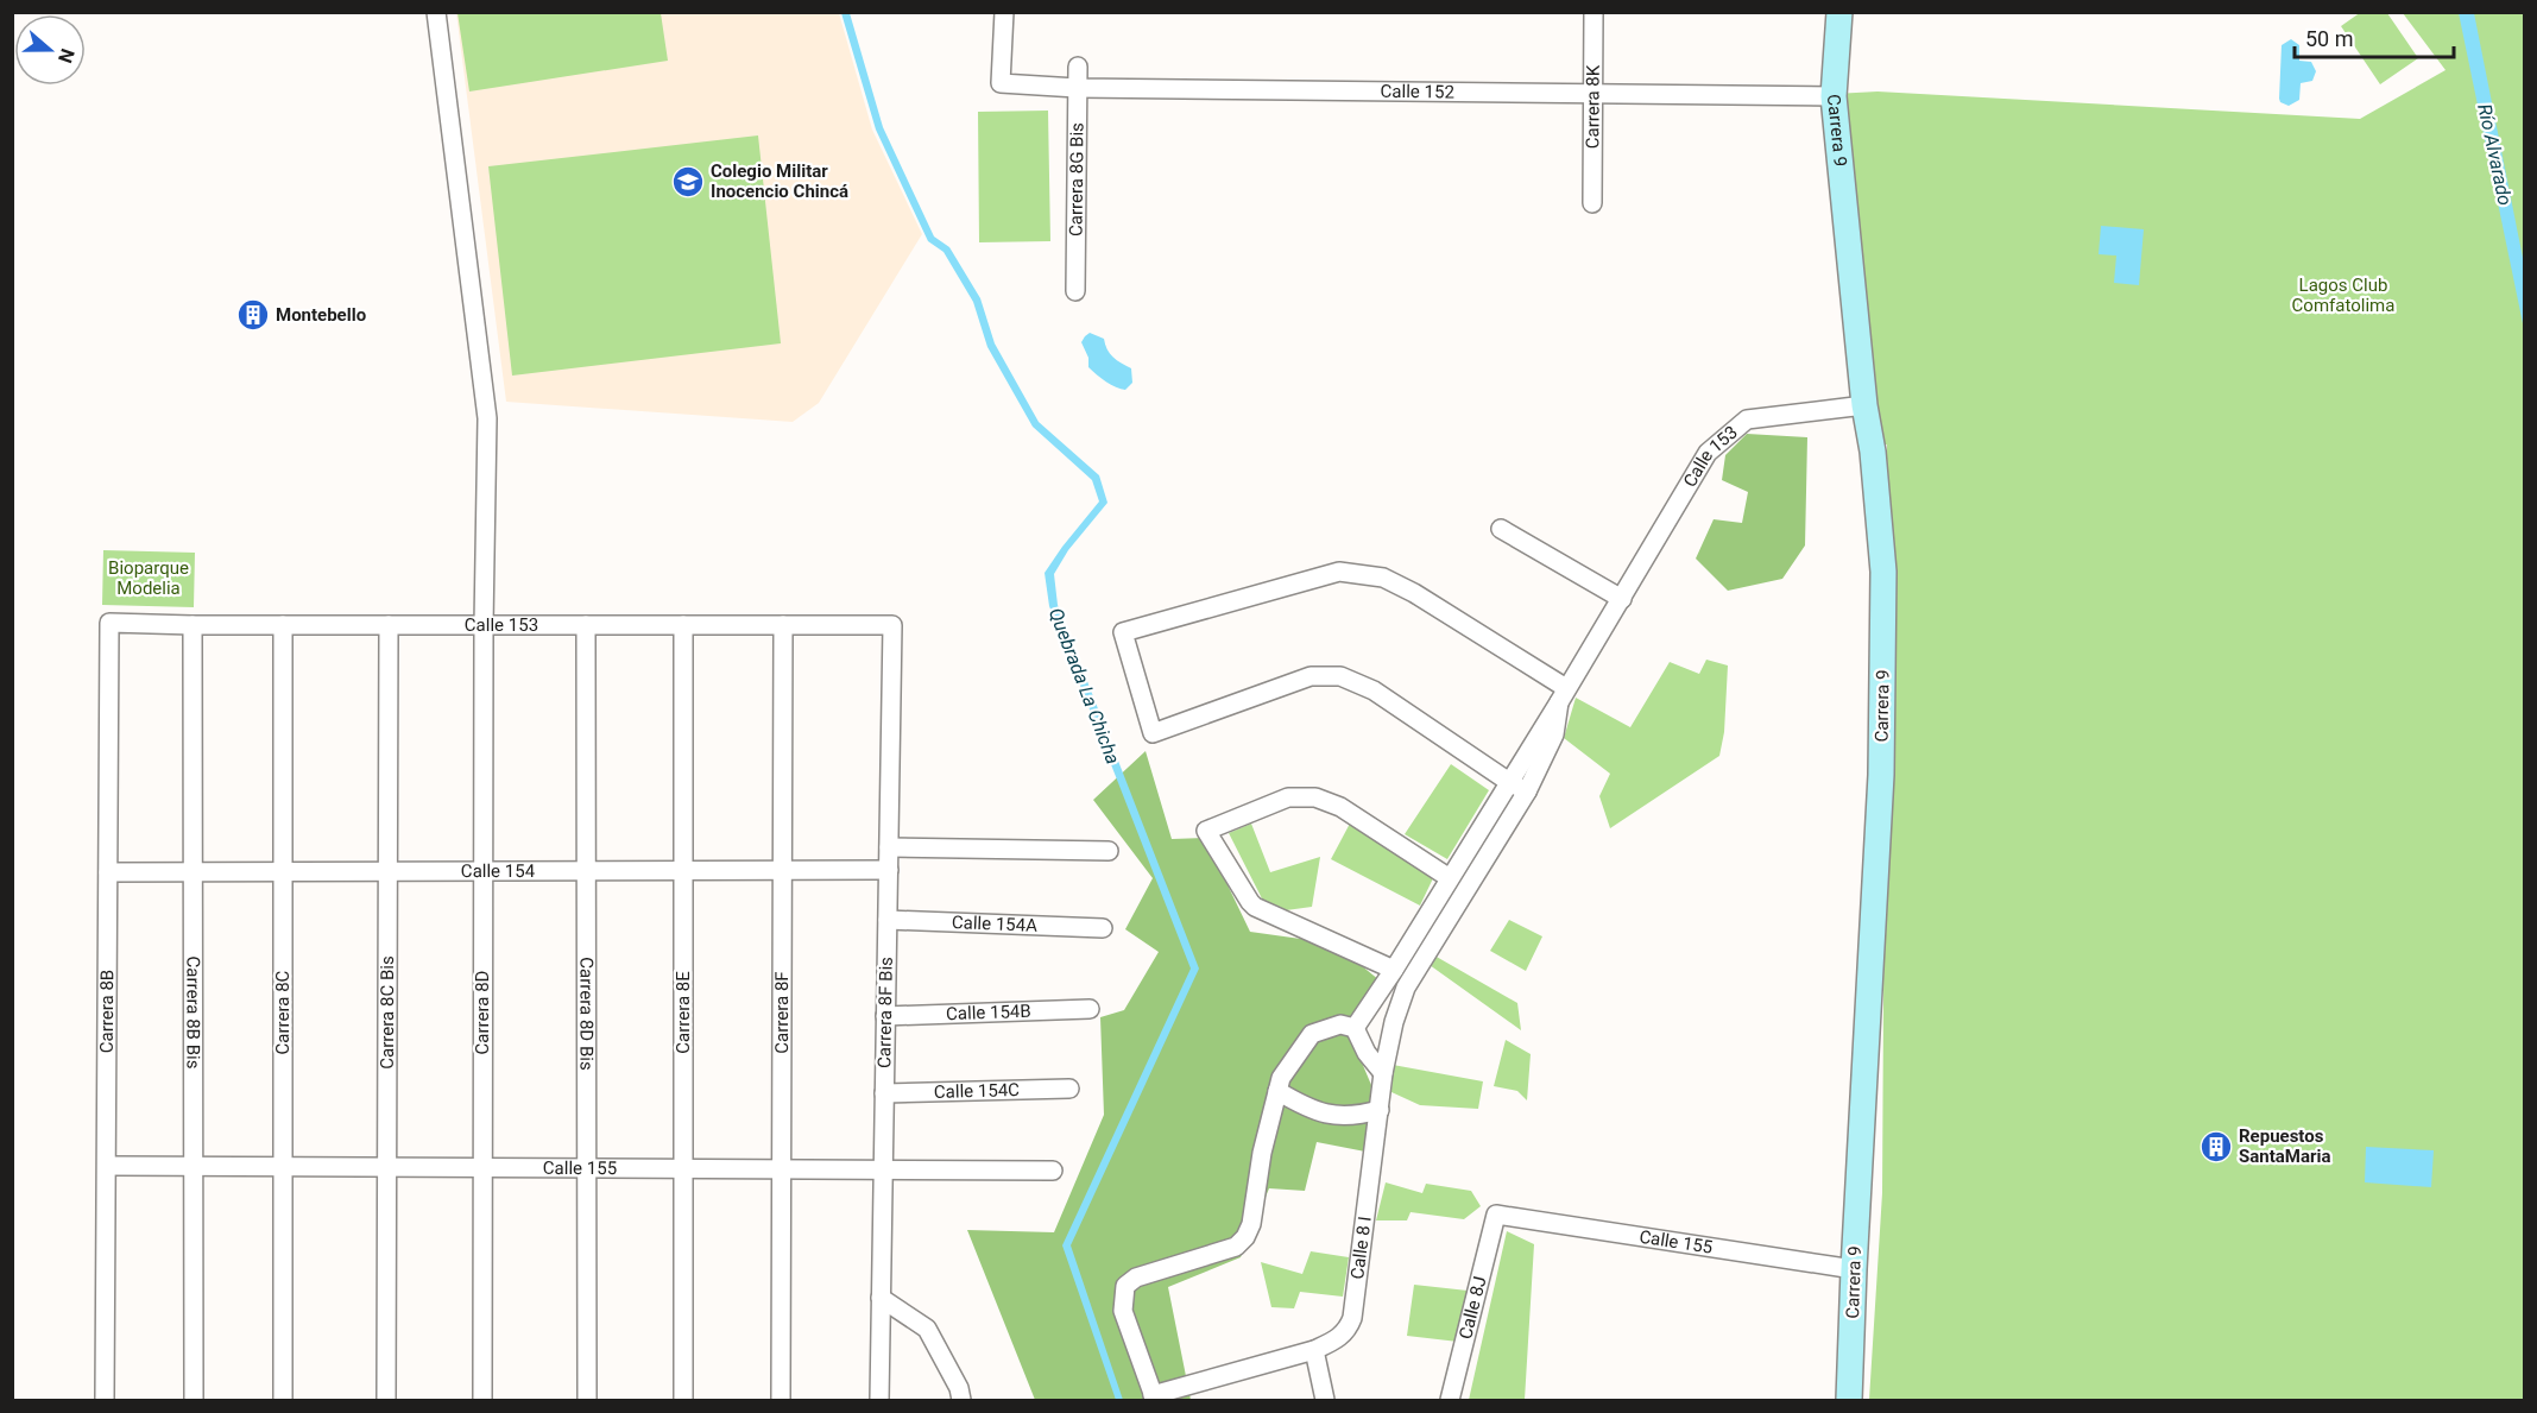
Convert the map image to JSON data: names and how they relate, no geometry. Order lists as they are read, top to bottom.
{
  "streets": {
    "street": [
      "Calle 152",
      "Carrera 8K",
      "Carrera 9",
      "Carrera 8G Bis",
      "Calle 153",
      "Calle 154",
      "Calle 154A",
      "Carrera 8B",
      "Carrera 8B Bis",
      "Carrera 8C",
      "Carrera 8C Bis",
      "Carrera 8D",
      "Carrera 8D Bis",
      "Carrera 8E",
      "Carrera 8F",
      "Carrera 8F Bis",
      "Calle 154B",
      "Calle 154C",
      "Calle 155",
      "Calle 8 I",
      "Calle 8J"
    ]
  },
  "crossings": [
    ["Calle 152", "Carrera 8K"],
    ["Calle 152", "Carrera 9"],
    ["Calle 152", "Carrera 8G Bis"],
    ["Carrera 9", "Calle 153"],
    ["Carrera 9", "Calle 155"],
    ["Calle 153", "Carrera 8B"],
    ["Calle 153", "Carrera 8B Bis"],
    ["Calle 153", "Carrera 8C"],
    ["Calle 153", "Carrera 8C Bis"],
    ["Calle 153", "Carrera 8D"],
    ["Calle 153", "Carrera 8D Bis"],
    ["Calle 153", "Carrera 8E"],
    ["Calle 153", "Carrera 8F"],
    ["Calle 153", "Carrera 8F Bis"],
    ["Calle 153", "Calle 8 I"],
    ["Calle 154", "Carrera 8B"],
    ["Calle 154", "Carrera 8B Bis"],
    ["Calle 154", "Carrera 8C"],
    ["Calle 154", "Carrera 8C Bis"],
    ["Calle 154", "Carrera 8D"],
    ["Calle 154", "Carrera 8D Bis"],
    ["Calle 154", "Carrera 8E"],
    ["Calle 154", "Carrera 8F"],
    ["Calle 154", "Carrera 8F Bis"],
    ["Calle 154A", "Carrera 8F Bis"],
    ["Carrera 8B", "Calle 155"],
    ["Carrera 8B Bis", "Calle 155"],
    ["Carrera 8C", "Calle 155"],
    ["Carrera 8C Bis", "Calle 155"],
    ["Carrera 8D", "Calle 155"],
    ["Carrera 8D Bis", "Calle 155"],
    ["Carrera 8E", "Calle 155"],
    ["Carrera 8F", "Calle 155"],
    ["Carrera 8F Bis", "Calle 154B"],
    ["Carrera 8F Bis", "Calle 154C"],
    ["Carrera 8F Bis", "Calle 155"],
    ["Calle 155", "Calle 8J"]
  ],
  "water": ["Río Alvarado", "Quebrada La Chicha"],
  "parks": ["Lagos Club Comfatolima", "Bioparque Modelia"],
  "places": {
    "school or university": ["Colegio Militar Inocencio Chincá"],
    "building": ["Montebello", "Repuestos SantaMaria"]
  },
  "scale_bar": "50 m",
  "north": "right"
}
